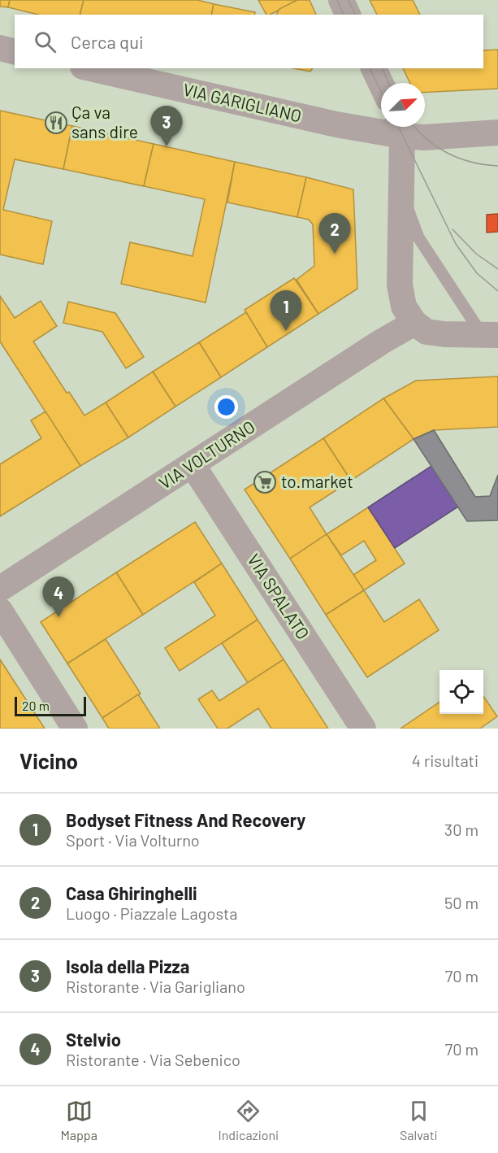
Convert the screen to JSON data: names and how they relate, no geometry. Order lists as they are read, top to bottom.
{
  "streets": {
    "street": ["VIA GARIGLIANO", "VIA VOLTURNO", "VIA SPALATO"]
  },
  "crossings": [
    ["VIA VOLTURNO", "VIA SPALATO"]
  ],
  "places": {
    "restaurant": ["Ça va sans dire"],
    "supermarket": ["to.market"]
  },
  "scale_bar": "20 m",
  "north": "top right",
  "page": {
    "search": "Cerca qui",
    "pins": [
      "3",
      "2",
      "1",
      "4"
    ],
    "scale": "20 m",
    "heading": ["Vicino", "4 risultati"],
    "list": [
      {
        "mark": "1",
        "name": "Bodyset Fitness And Recovery",
        "note": "Sport · Via Volturno",
        "value": "30 m"
      },
      {
        "mark": "2",
        "name": "Casa Ghiringhelli",
        "note": "Luogo · Piazzale Lagosta",
        "value": "50 m"
      },
      {
        "mark": "3",
        "name": "Isola della Pizza",
        "note": "Ristorante · Via Garigliano",
        "value": "70 m"
      },
      {
        "mark": "4",
        "name": "Stelvio",
        "note": "Ristorante · Via Sebenico",
        "value": "70 m"
      }
    ],
    "nav": ["Mappa", "Indicazioni", "Salvati"]
  }
}
